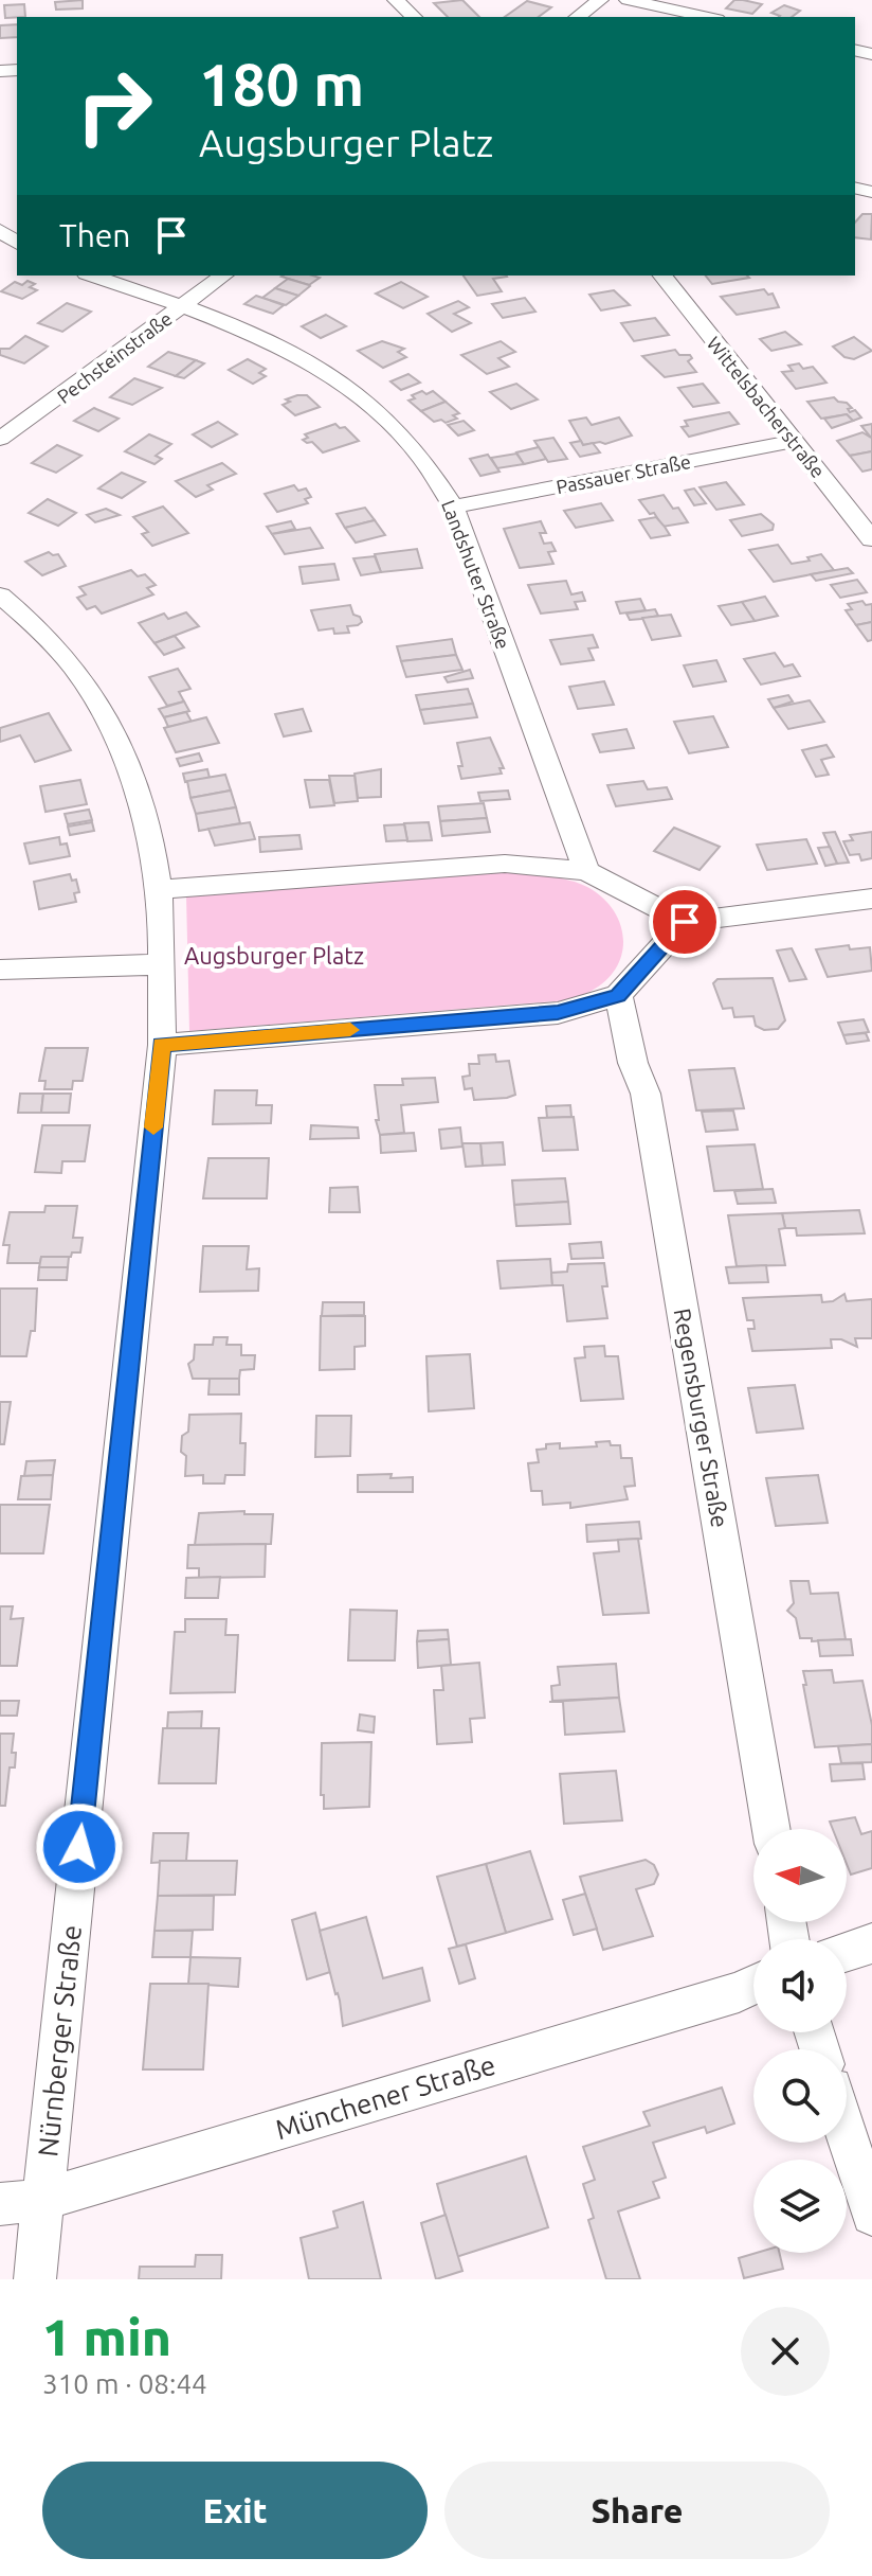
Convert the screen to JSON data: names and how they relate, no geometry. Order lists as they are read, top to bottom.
{
  "streets": {
    "street": [
      "Pechsteinstraße",
      "Wittelsbacherstraße",
      "Passauer Straße",
      "Landshuter Straße",
      "Regensburger Straße",
      "Nürnberger Straße",
      "Münchener Straße"
    ]
  },
  "crossings": [
    ["Pechsteinstraße", "Landshuter Straße"],
    ["Wittelsbacherstraße", "Passauer Straße"],
    ["Passauer Straße", "Landshuter Straße"],
    ["Nürnberger Straße", "Münchener Straße"]
  ],
  "parks": ["Augsburger Platz"],
  "north": "left",
  "page": {
    "turn": ["180 m", "Augsburger Platz"],
    "then": "Then",
    "heading": ["1 min", "310 m · 08:44"],
    "buttons": ["Exit", "Share"]
  }
}
